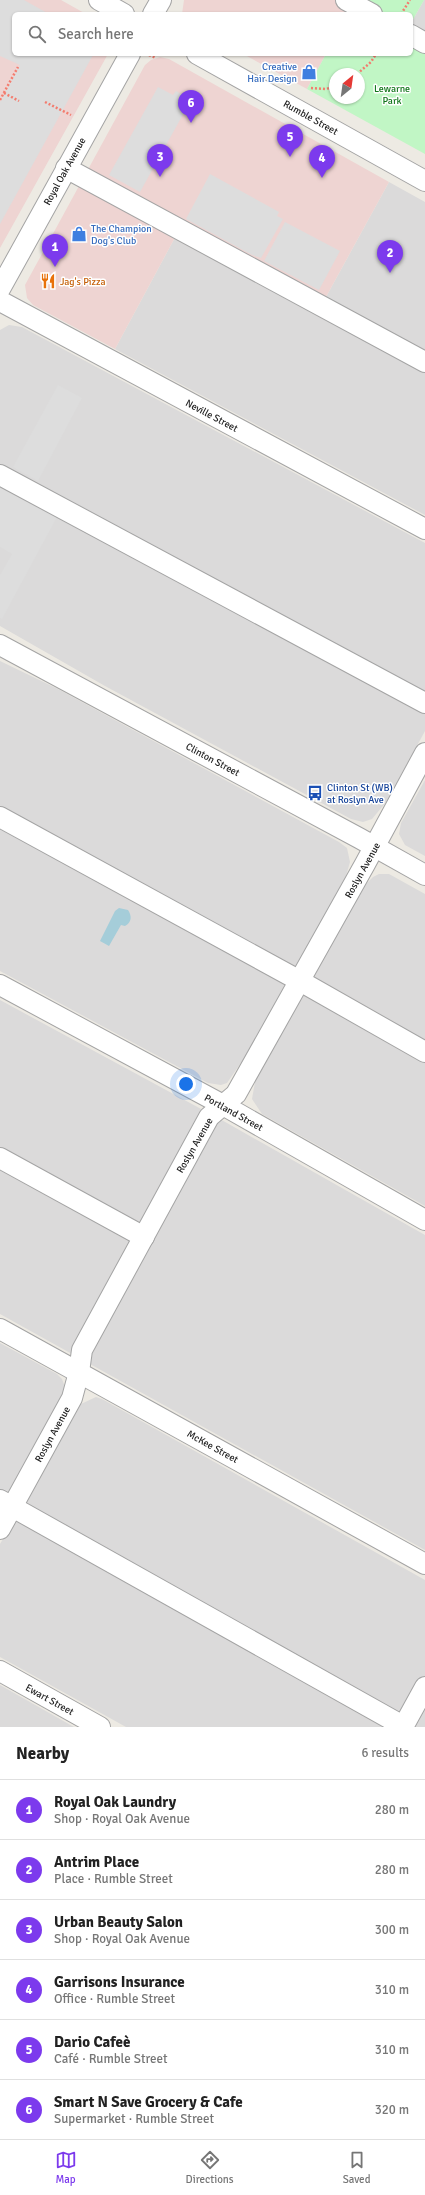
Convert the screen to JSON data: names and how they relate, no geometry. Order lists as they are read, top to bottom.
{
  "streets": {
    "street": [
      "Rumble Street",
      "Royal Oak Avenue",
      "Neville Street",
      "Clinton Street",
      "Roslyn Avenue",
      "Portland Street",
      "McKee Street",
      "Ewart Street"
    ]
  },
  "crossings": [
    ["Clinton Street", "Roslyn Avenue"],
    ["Roslyn Avenue", "Portland Street"],
    ["Roslyn Avenue", "McKee Street"]
  ],
  "parks": ["Lewarne Park"],
  "places": {
    "shop": ["Creative Hair Design", "The Champion Dog's Club"],
    "restaurant": ["Jag's Pizza"],
    "bus stop": ["Clinton St (WB) at Roslyn Ave"]
  },
  "north": "top right",
  "page": {
    "search": "Search here",
    "pins": [
      "6",
      "5",
      "3",
      "4",
      "1",
      "2"
    ],
    "heading": ["Nearby", "6 results"],
    "list": [
      {
        "mark": "1",
        "name": "Royal Oak Laundry",
        "note": "Shop · Royal Oak Avenue",
        "value": "280 m"
      },
      {
        "mark": "2",
        "name": "Antrim Place",
        "note": "Place · Rumble Street",
        "value": "280 m"
      },
      {
        "mark": "3",
        "name": "Urban Beauty Salon",
        "note": "Shop · Royal Oak Avenue",
        "value": "300 m"
      },
      {
        "mark": "4",
        "name": "Garrisons Insurance",
        "note": "Office · Rumble Street",
        "value": "310 m"
      },
      {
        "mark": "5",
        "name": "Dario Cafeè",
        "note": "Café · Rumble Street",
        "value": "310 m"
      },
      {
        "mark": "6",
        "name": "Smart N Save Grocery & Cafe",
        "note": "Supermarket · Rumble Street",
        "value": "320 m"
      }
    ],
    "nav": ["Map", "Directions", "Saved"]
  }
}
